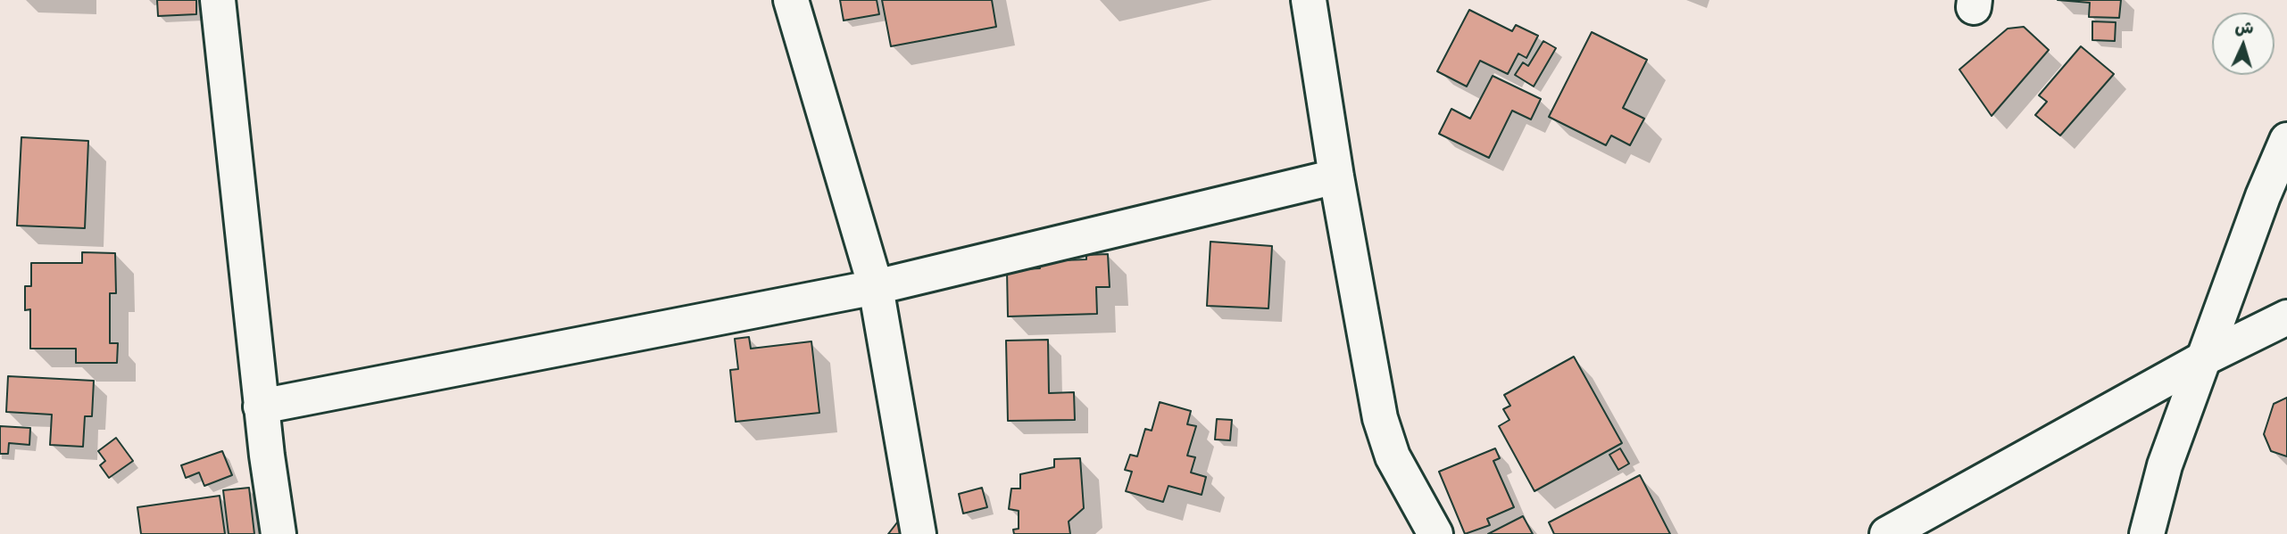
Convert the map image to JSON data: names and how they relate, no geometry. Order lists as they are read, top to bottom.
{
  "north": "top"
}
